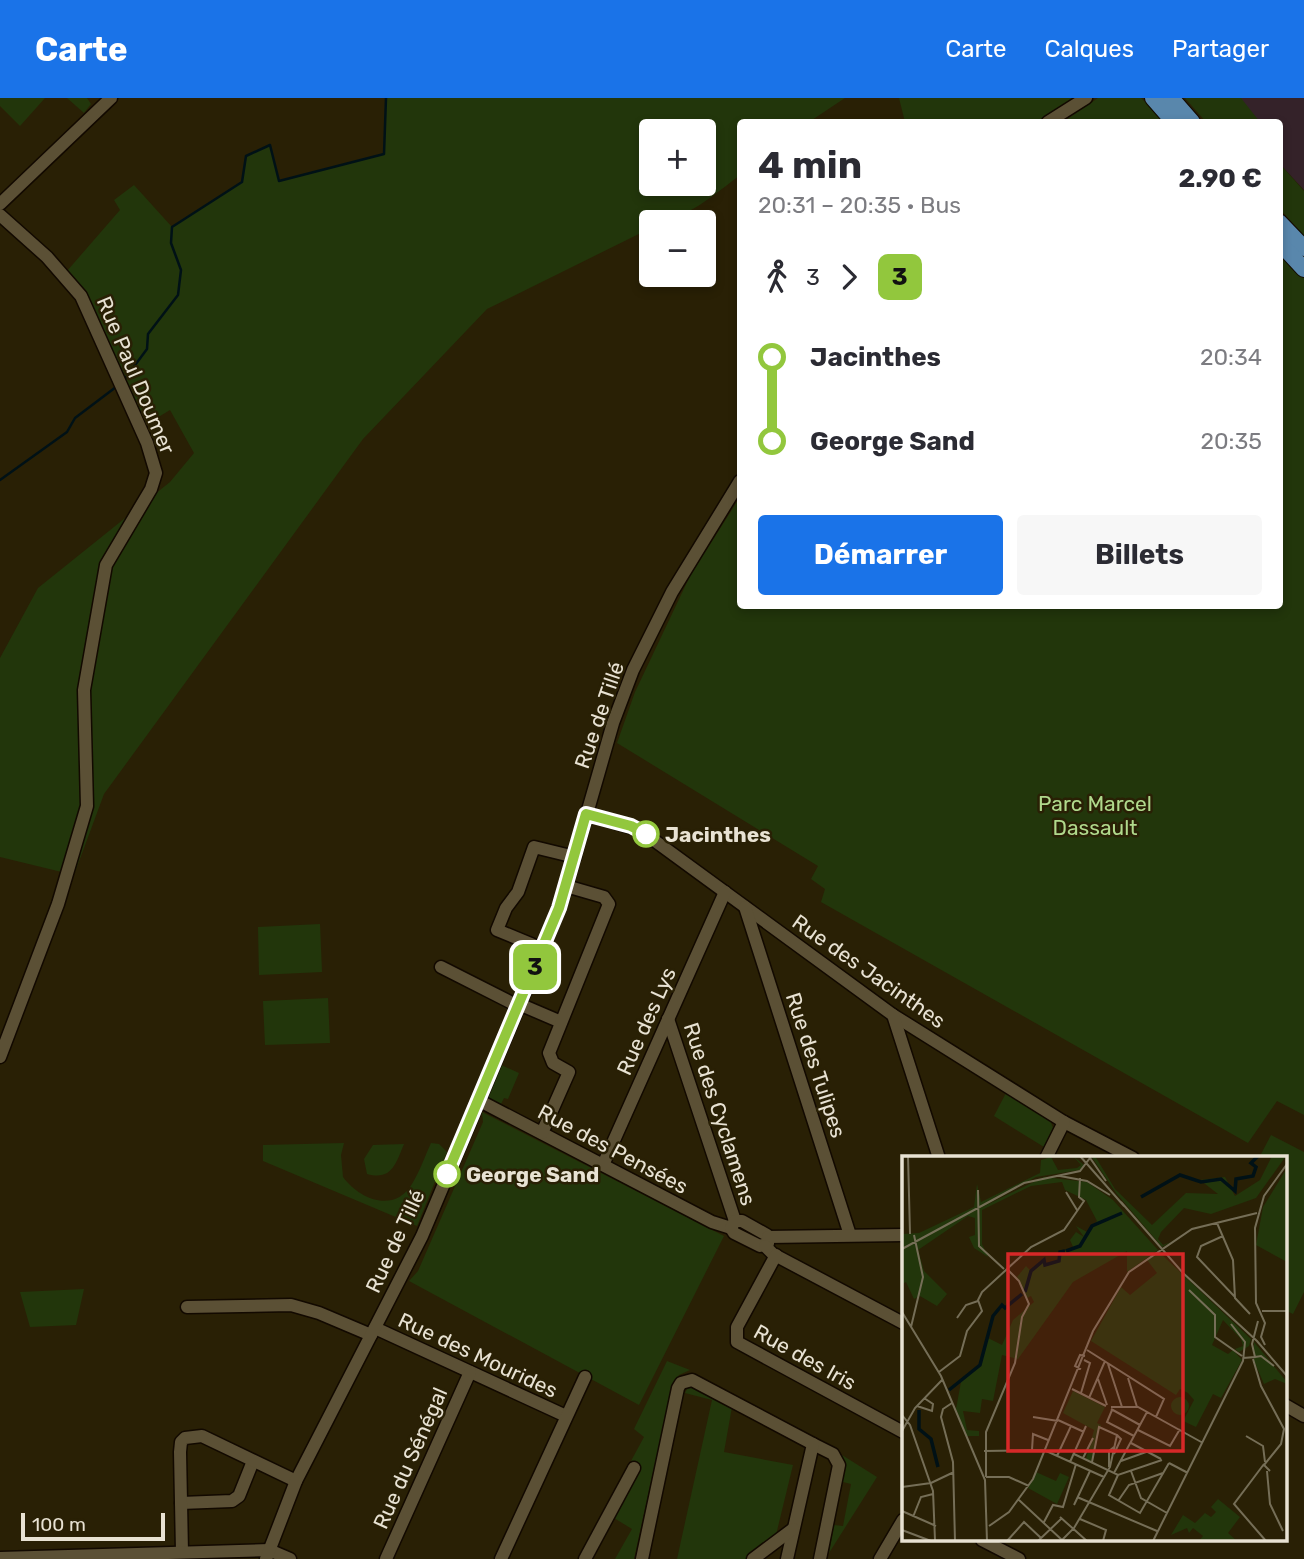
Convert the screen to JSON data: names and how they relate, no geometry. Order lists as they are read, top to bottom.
{
  "streets": {
    "street": [
      "Rue Paul Doumer",
      "Rue de Tillé",
      "Rue des Jacinthes",
      "Rue des Lys",
      "Rue des Tulipes",
      "Rue des Cyclamens",
      "Rue des Pensées",
      "Rue des Mourides",
      "Rue des Iris",
      "Rue du Sénégal"
    ]
  },
  "crossings": [
    ["Rue de Tillé", "Rue des Jacinthes"],
    ["Rue de Tillé", "Rue des Pensées"],
    ["Rue de Tillé", "Rue des Mourides"],
    ["Rue des Jacinthes", "Rue des Lys"],
    ["Rue des Jacinthes", "Rue des Tulipes"],
    ["Rue des Lys", "Rue des Cyclamens"],
    ["Rue des Lys", "Rue des Pensées"],
    ["Rue des Cyclamens", "Rue des Pensées"],
    ["Rue des Pensées", "Rue des Iris"],
    ["Rue des Mourides", "Rue du Sénégal"]
  ],
  "parks": ["Parc Marcel Dassault"],
  "places": ["Jacinthes", "George Sand"],
  "lines": ["bus line 3"],
  "scale_bar": "100 m",
  "page": {
    "header": "Carte",
    "nav": ["Carte", "Calques", "Partager"],
    "on_map": "3",
    "map_buttons": ["+", "−"],
    "heading": ["4 min", "20:31 – 20:35 · Bus", "2.90 €"],
    "legs": ["3", "3"],
    "list": [
      {
        "name": "Jacinthes",
        "value": "20:34"
      },
      {
        "name": "George Sand",
        "value": "20:35"
      }
    ],
    "buttons": ["Démarrer", "Billets"],
    "scale": "100 m"
  }
}
